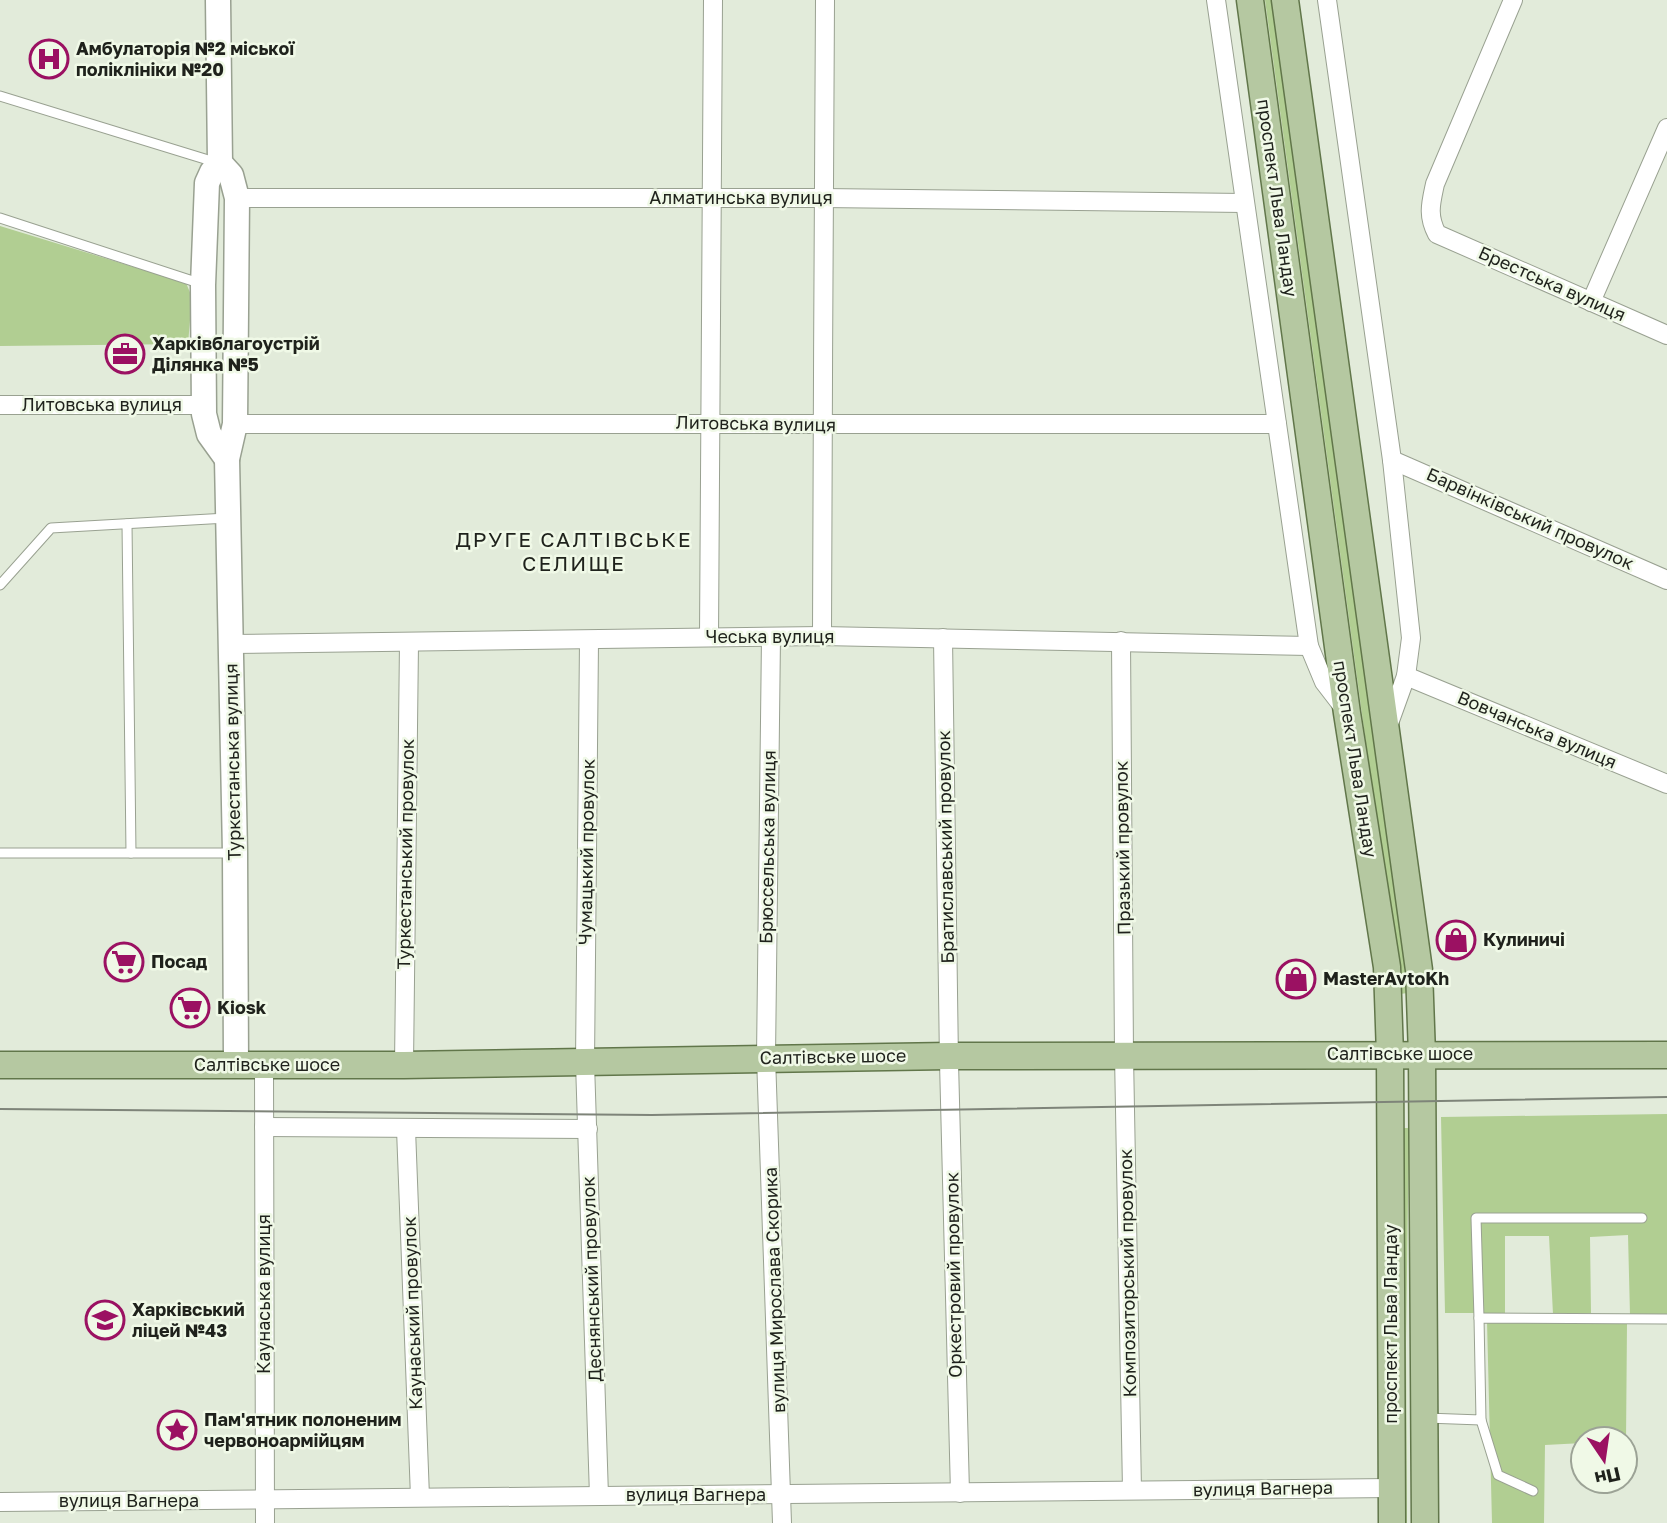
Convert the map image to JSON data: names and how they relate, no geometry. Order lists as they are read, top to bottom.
{
  "streets": {
    "main road": ["проспект Льва Ландау", "Салтівське шосе"],
    "street": [
      "Алматинська вулиця",
      "Брестська вулиця",
      "Литовська вулиця",
      "Барвінківський провулок",
      "Чеська вулиця",
      "Вовчанська вулиця",
      "Туркестанська вулиця",
      "Брюссельська вулиця",
      "Братиславський провулок",
      "Празький провулок",
      "Чумацький провулок",
      "Туркестанський провулок",
      "Композиторський провулок",
      "Оркестровий провулок",
      "Деснянський провулок",
      "вулиця Мирослава Скорика",
      "Каунаська вулиця",
      "Каунаський провулок",
      "вулиця Вагнера"
    ]
  },
  "crossings": [
    ["Алматинська вулиця", "Туркестанська вулиця"],
    ["проспект Льва Ландау", "Салтівське шосе"],
    ["проспект Льва Ландау", "вулиця Вагнера"],
    ["Литовська вулиця", "Туркестанська вулиця"],
    ["Чеська вулиця", "Туркестанська вулиця"],
    ["Чеська вулиця", "Брюссельська вулиця"],
    ["Чеська вулиця", "Братиславський провулок"],
    ["Чеська вулиця", "Празький провулок"],
    ["Чеська вулиця", "Чумацький провулок"],
    ["Чеська вулиця", "Туркестанський провулок"],
    ["Туркестанська вулиця", "Салтівське шосе"],
    ["Брюссельська вулиця", "Салтівське шосе"],
    ["Брюссельська вулиця", "вулиця Мирослава Скорика"],
    ["Братиславський провулок", "Салтівське шосе"],
    ["Братиславський провулок", "Оркестровий провулок"],
    ["Празький провулок", "Салтівське шосе"],
    ["Празький провулок", "Композиторський провулок"],
    ["Чумацький провулок", "Салтівське шосе"],
    ["Чумацький провулок", "Деснянський провулок"],
    ["Туркестанський провулок", "Салтівське шосе"],
    ["Салтівське шосе", "Композиторський провулок"],
    ["Салтівське шосе", "Оркестровий провулок"],
    ["Салтівське шосе", "Деснянський провулок"],
    ["Салтівське шосе", "вулиця Мирослава Скорика"],
    ["Салтівське шосе", "Каунаська вулиця"],
    ["Композиторський провулок", "вулиця Вагнера"],
    ["Оркестровий провулок", "вулиця Вагнера"],
    ["Деснянський провулок", "вулиця Вагнера"],
    ["вулиця Мирослава Скорика", "вулиця Вагнера"],
    ["Каунаська вулиця", "вулиця Вагнера"],
    ["Каунаський провулок", "вулиця Вагнера"]
  ],
  "districts": ["ДРУГЕ САЛТІВСЬКЕ СЕЛИЩЕ"],
  "places": {
    "hospital": ["Амбулаторія №2 міської поліклініки №20"],
    "office": ["Харківблагоустрій Ділянка №5"],
    "shop": ["Кулиничі", "MasterAvtoKh"],
    "supermarket": ["Посад", "Kiosk"],
    "school or university": ["Харківський ліцей №43"],
    "place": ["Пам'ятник полоненим червоноармійцям"]
  },
  "north": "bottom"
}
